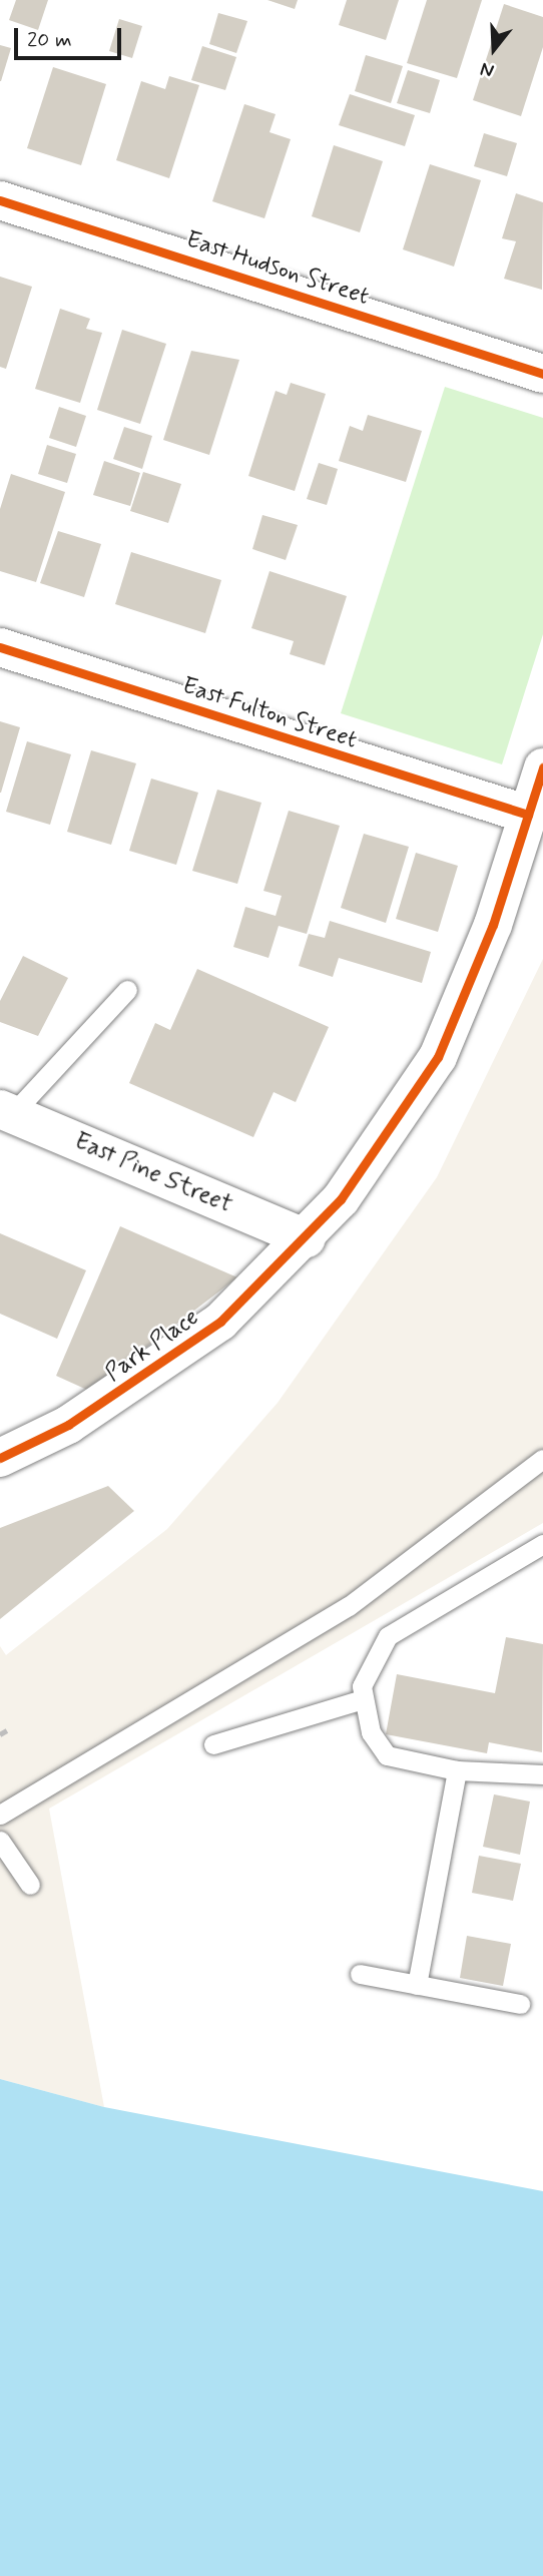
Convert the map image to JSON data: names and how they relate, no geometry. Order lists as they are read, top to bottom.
{
  "streets": {
    "street": [
      "East Hudson Street",
      "East Fulton Street",
      "East Pine Street",
      "Park Place"
    ]
  },
  "crossings": [
    ["East Fulton Street", "Park Place"],
    ["East Pine Street", "Park Place"]
  ],
  "scale_bar": "20 m",
  "north": "bottom"
}
